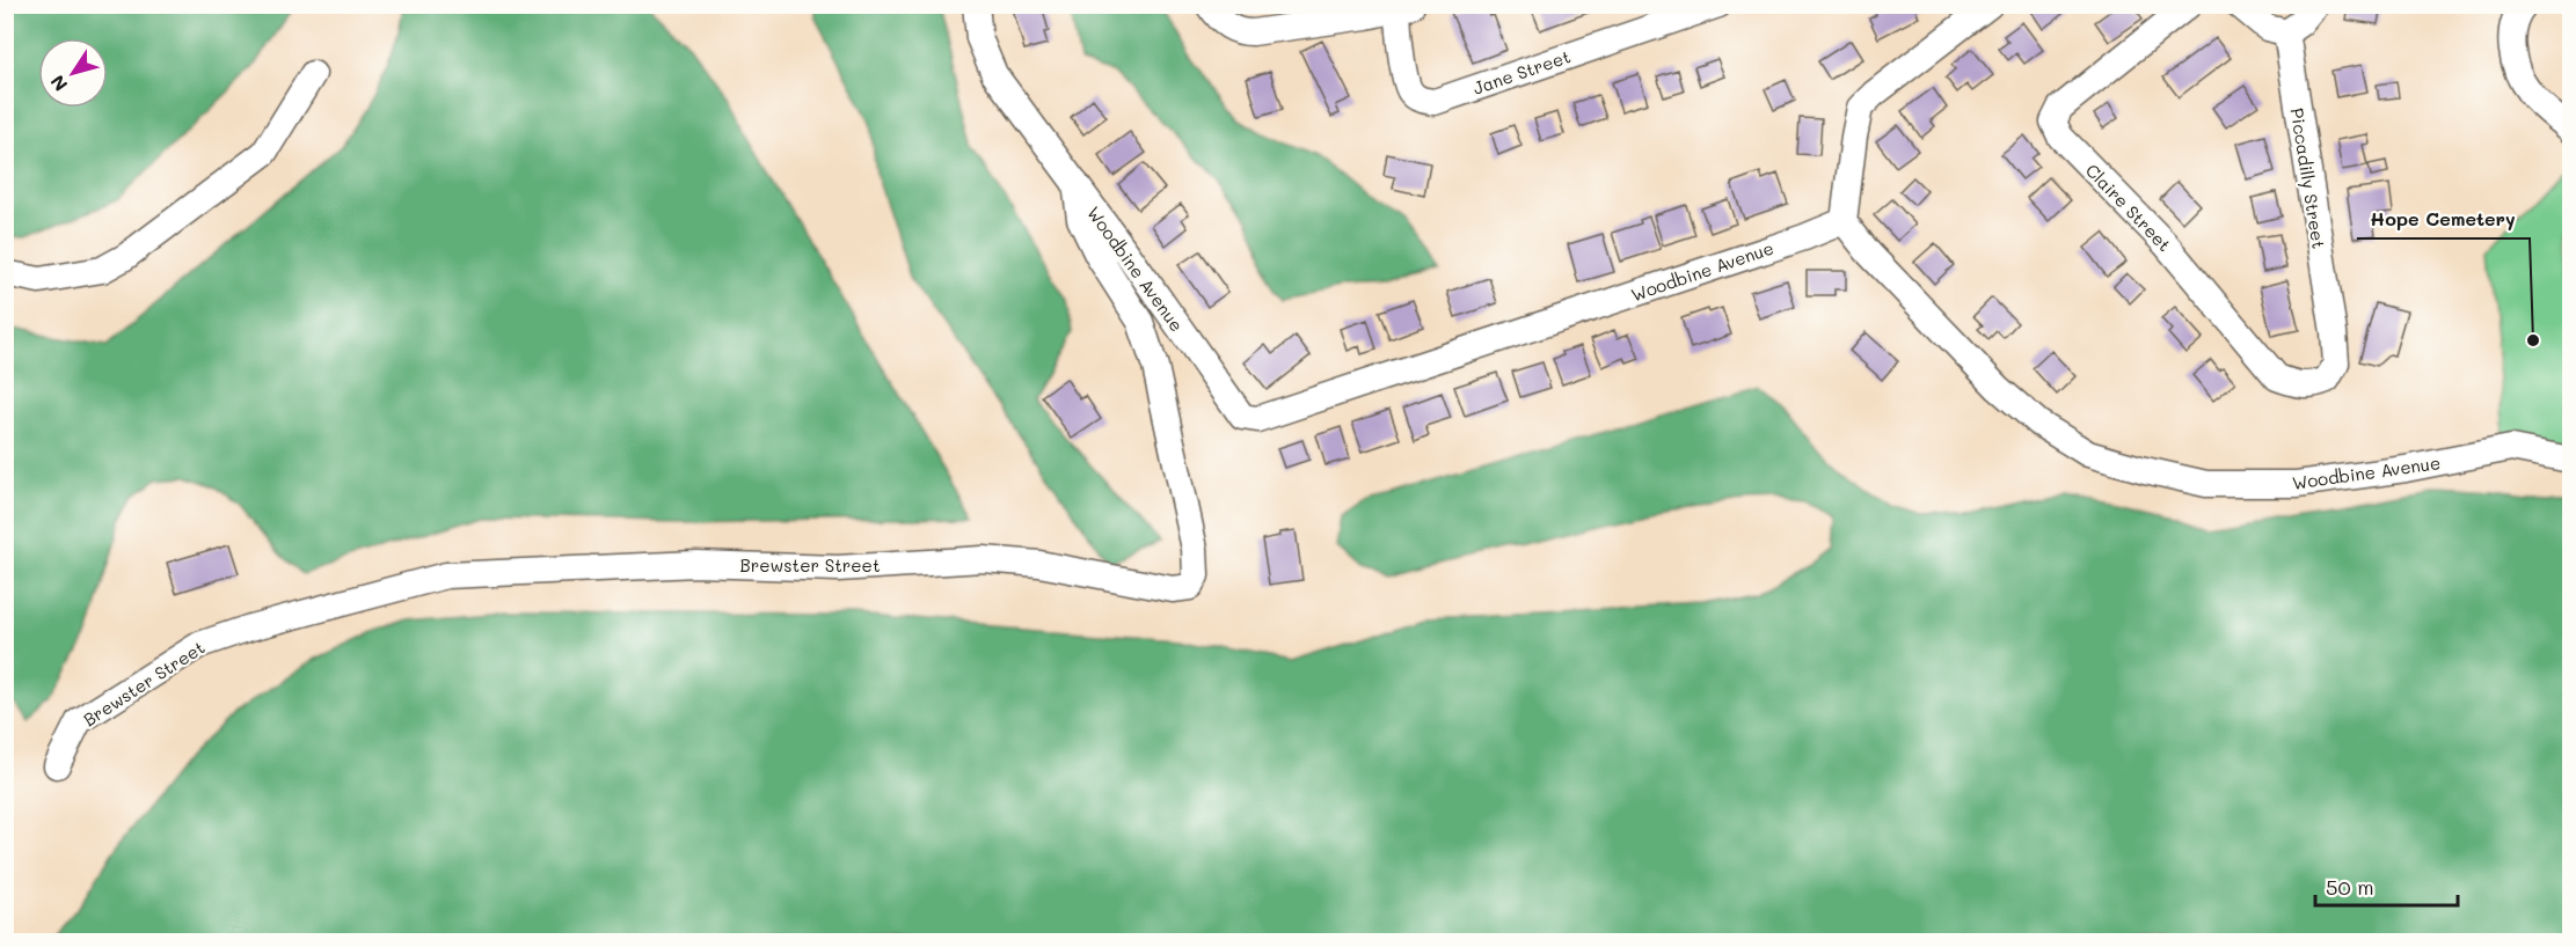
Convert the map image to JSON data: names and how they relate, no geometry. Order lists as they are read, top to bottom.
{
  "streets": {
    "street": [
      "Jane Street",
      "Piccadilly Street",
      "Claire Street",
      "Woodbine Avenue",
      "Brewster Street"
    ]
  },
  "crossings": [
    ["Piccadilly Street", "Claire Street"],
    ["Woodbine Avenue", "Brewster Street"]
  ],
  "places": ["Hope Cemetery"],
  "scale_bar": "50 m",
  "north": "bottom left"
}
